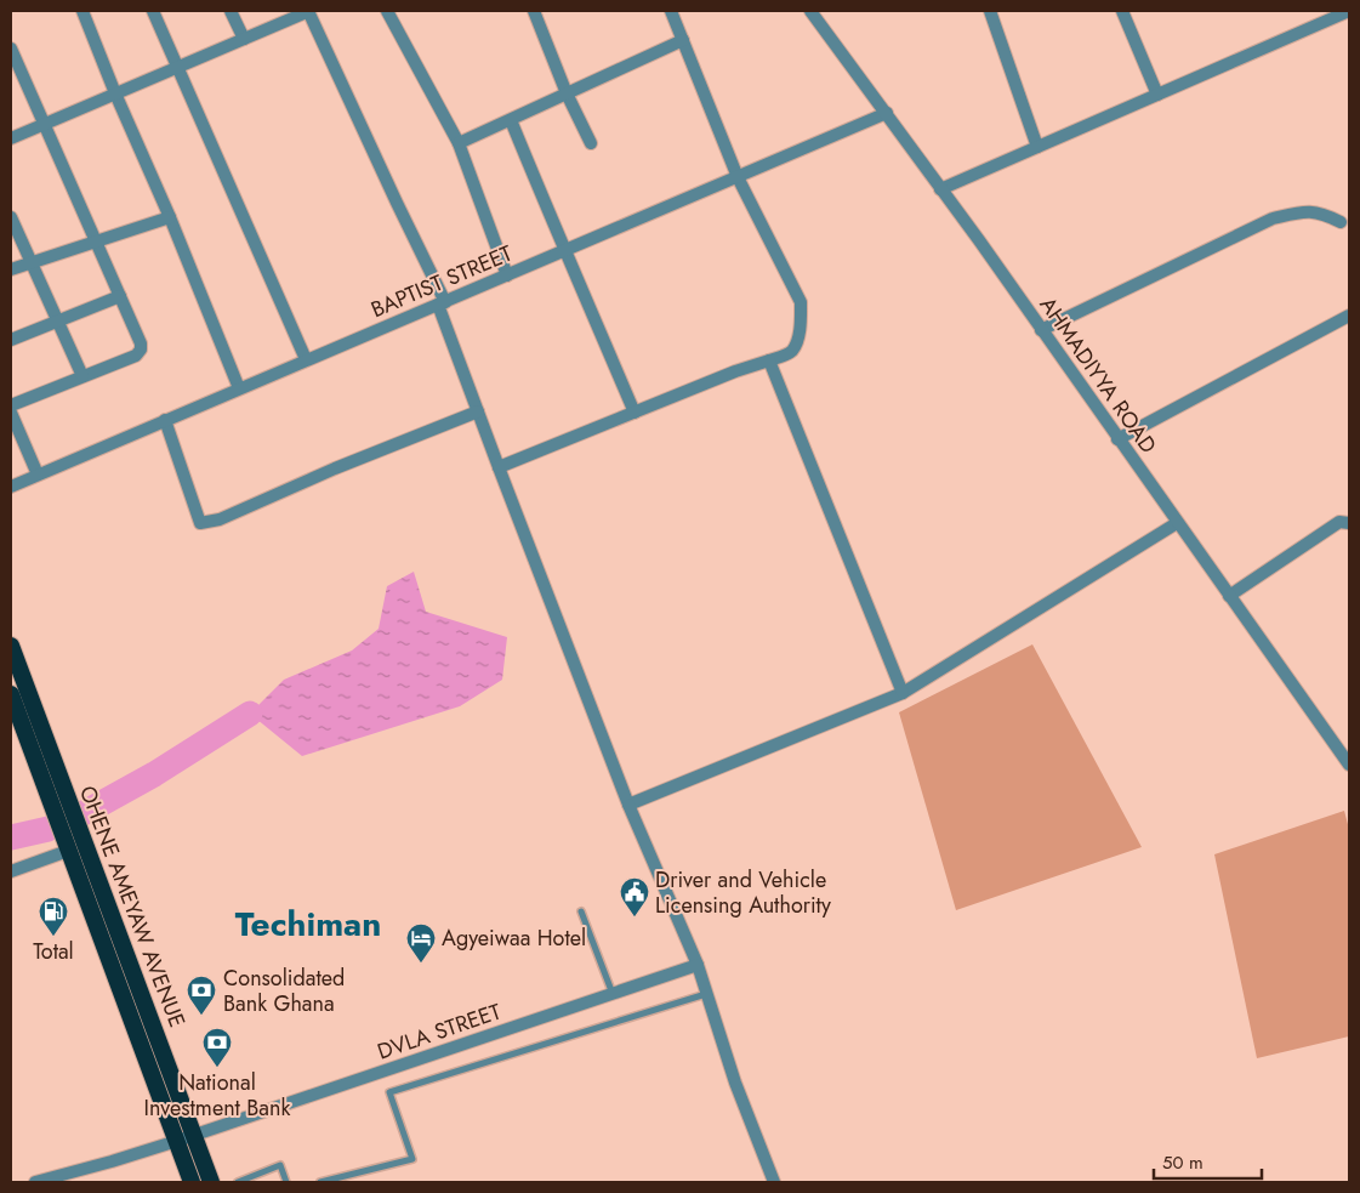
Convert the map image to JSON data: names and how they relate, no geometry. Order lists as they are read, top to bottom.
{
  "streets": {
    "highway": ["OHENE AMEYAW AVENUE"],
    "street": ["BAPTIST STREET", "AHMADIYYA ROAD", "DVLA STREET"]
  },
  "crossings": [
    ["BAPTIST STREET", "AHMADIYYA ROAD"],
    ["OHENE AMEYAW AVENUE", "DVLA STREET"]
  ],
  "districts": ["Techiman"],
  "places": {
    "public building": ["Driver and Vehicle Licensing Authority"],
    "fuel station": ["Total"],
    "hotel": ["Agyeiwaa Hotel"],
    "bank": ["Consolidated Bank Ghana", "National Investment Bank"]
  },
  "scale_bar": "50 m"
}
